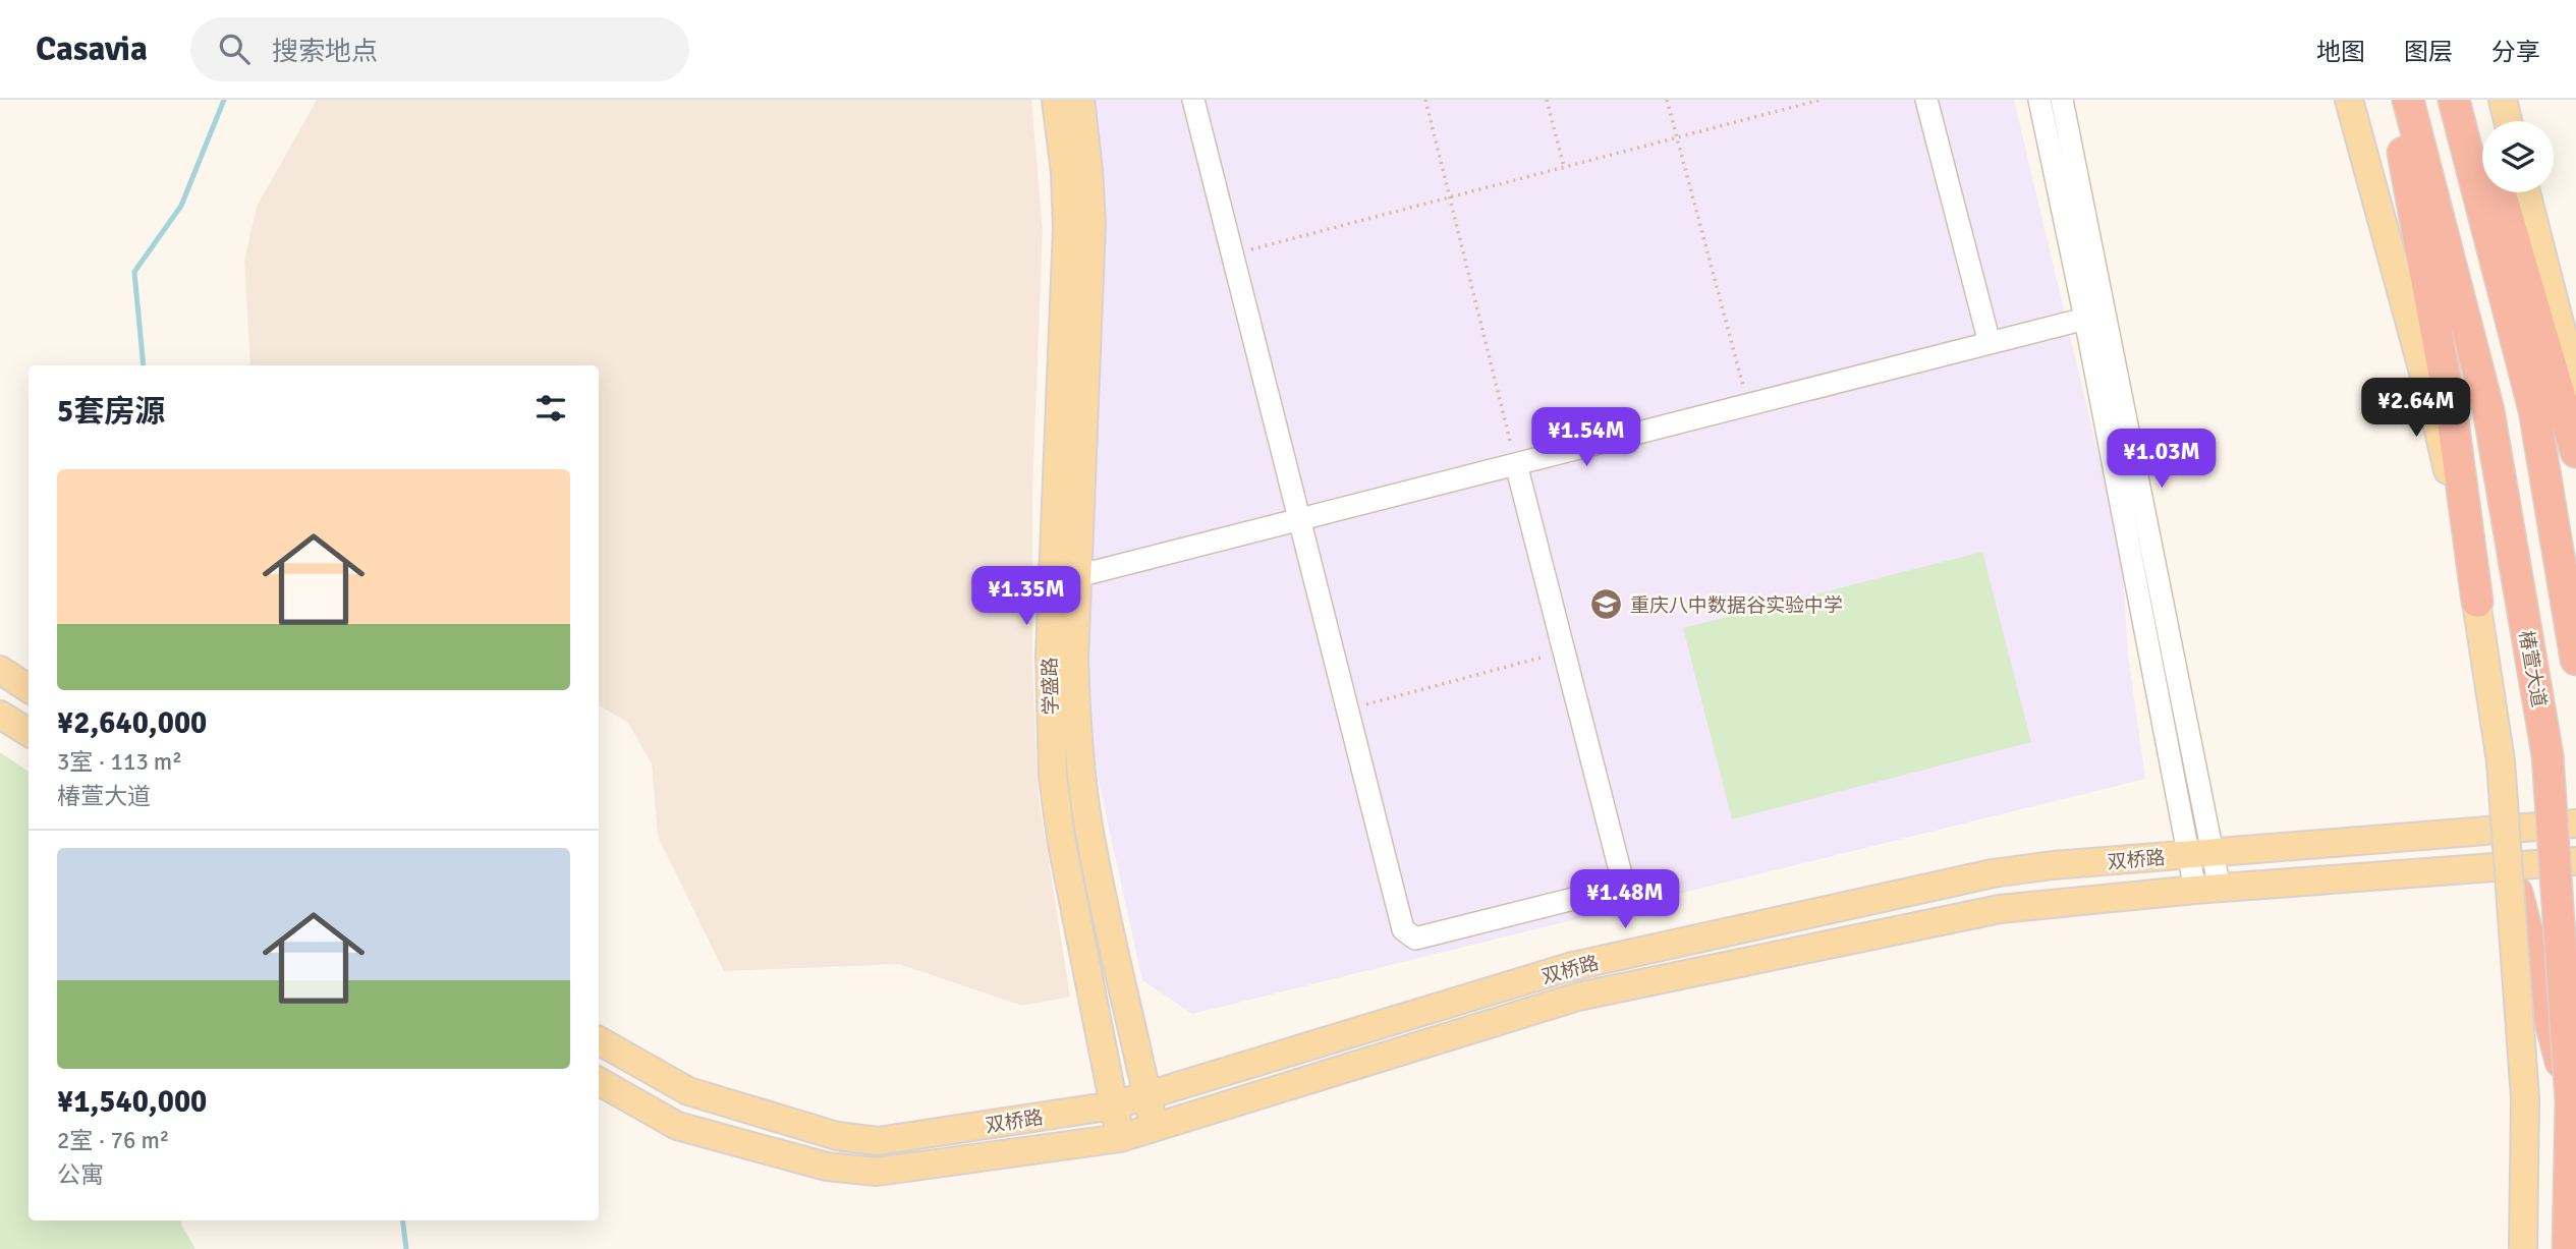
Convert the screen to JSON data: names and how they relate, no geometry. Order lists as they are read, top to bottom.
{
  "streets": {
    "highway": ["椿萱大道"],
    "main road": ["学盛路", "双桥路"]
  },
  "crossings": [
    ["学盛路", "双桥路"]
  ],
  "places": {
    "school or university": ["重庆八中数据谷实验中学"]
  },
  "page": {
    "header": "Casavia",
    "search": "搜索地点",
    "nav": ["地图", "图层", "分享"],
    "heading": "5套房源",
    "price": [
      "¥2.64M",
      "¥1.54M",
      "¥1.03M",
      "¥1.35M",
      "¥1.48M"
    ],
    "list": [
      {
        "name": "¥2,640,000",
        "note": "3室 · 113 m² · 椿萱大道"
      },
      {
        "name": "¥1,540,000",
        "note": "2室 · 76 m² · 公寓"
      }
    ]
  }
}
